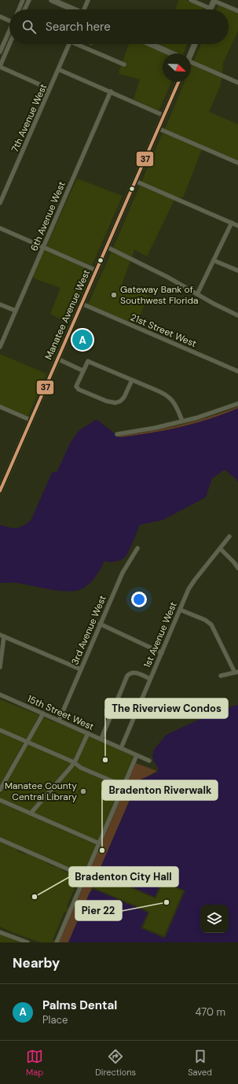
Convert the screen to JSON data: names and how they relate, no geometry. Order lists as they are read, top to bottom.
{
  "streets": {
    "main road": ["Manatee Avenue West"],
    "street": [
      "7th Avenue West",
      "6th Avenue West",
      "21st Street West",
      "3rd Avenue West",
      "1st Avenue West",
      "15th Street West"
    ]
  },
  "crossings": [
    ["Manatee Avenue West", "21st Street West"],
    ["3rd Avenue West", "15th Street West"],
    ["1st Avenue West", "15th Street West"]
  ],
  "places": [
    "Gateway Bank of Southwest Florida",
    "The Riverview Condos",
    "Manatee County Central Library",
    "Bradenton Riverwalk",
    "Bradenton City Hall",
    "Pier 22"
  ],
  "lines": ["transit line 37"],
  "north": "bottom right",
  "page": {
    "search": "Search here",
    "pins": "A",
    "heading": "Nearby",
    "list": [
      {
        "mark": "A",
        "name": "Palms Dental",
        "note": "Place",
        "value": "470 m"
      }
    ],
    "nav": ["Map", "Directions", "Saved"]
  }
}
